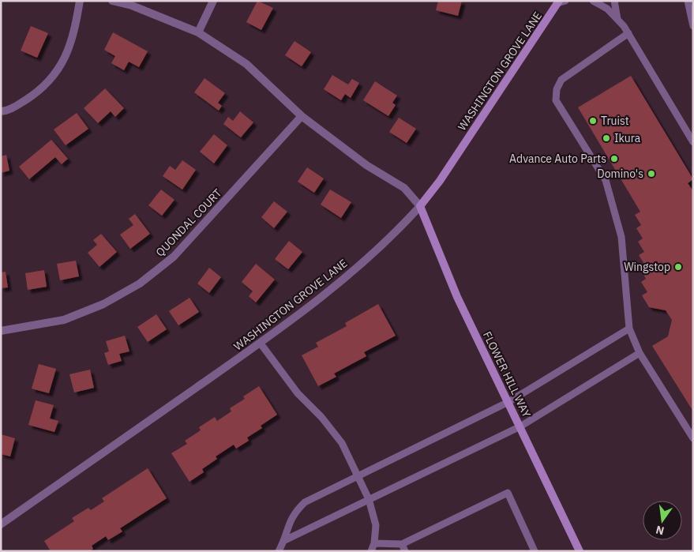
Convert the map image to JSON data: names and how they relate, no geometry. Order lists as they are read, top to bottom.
{
  "streets": {
    "street": ["WASHINGTON GROVE LANE", "QUONDAL COURT", "FLOWER HILL WAY"]
  },
  "crossings": [
    ["WASHINGTON GROVE LANE", "FLOWER HILL WAY"]
  ],
  "places": [
    "Truist",
    "Ikura",
    "Advance Auto Parts",
    "Domino's",
    "Wingstop"
  ],
  "north": "bottom"
}
